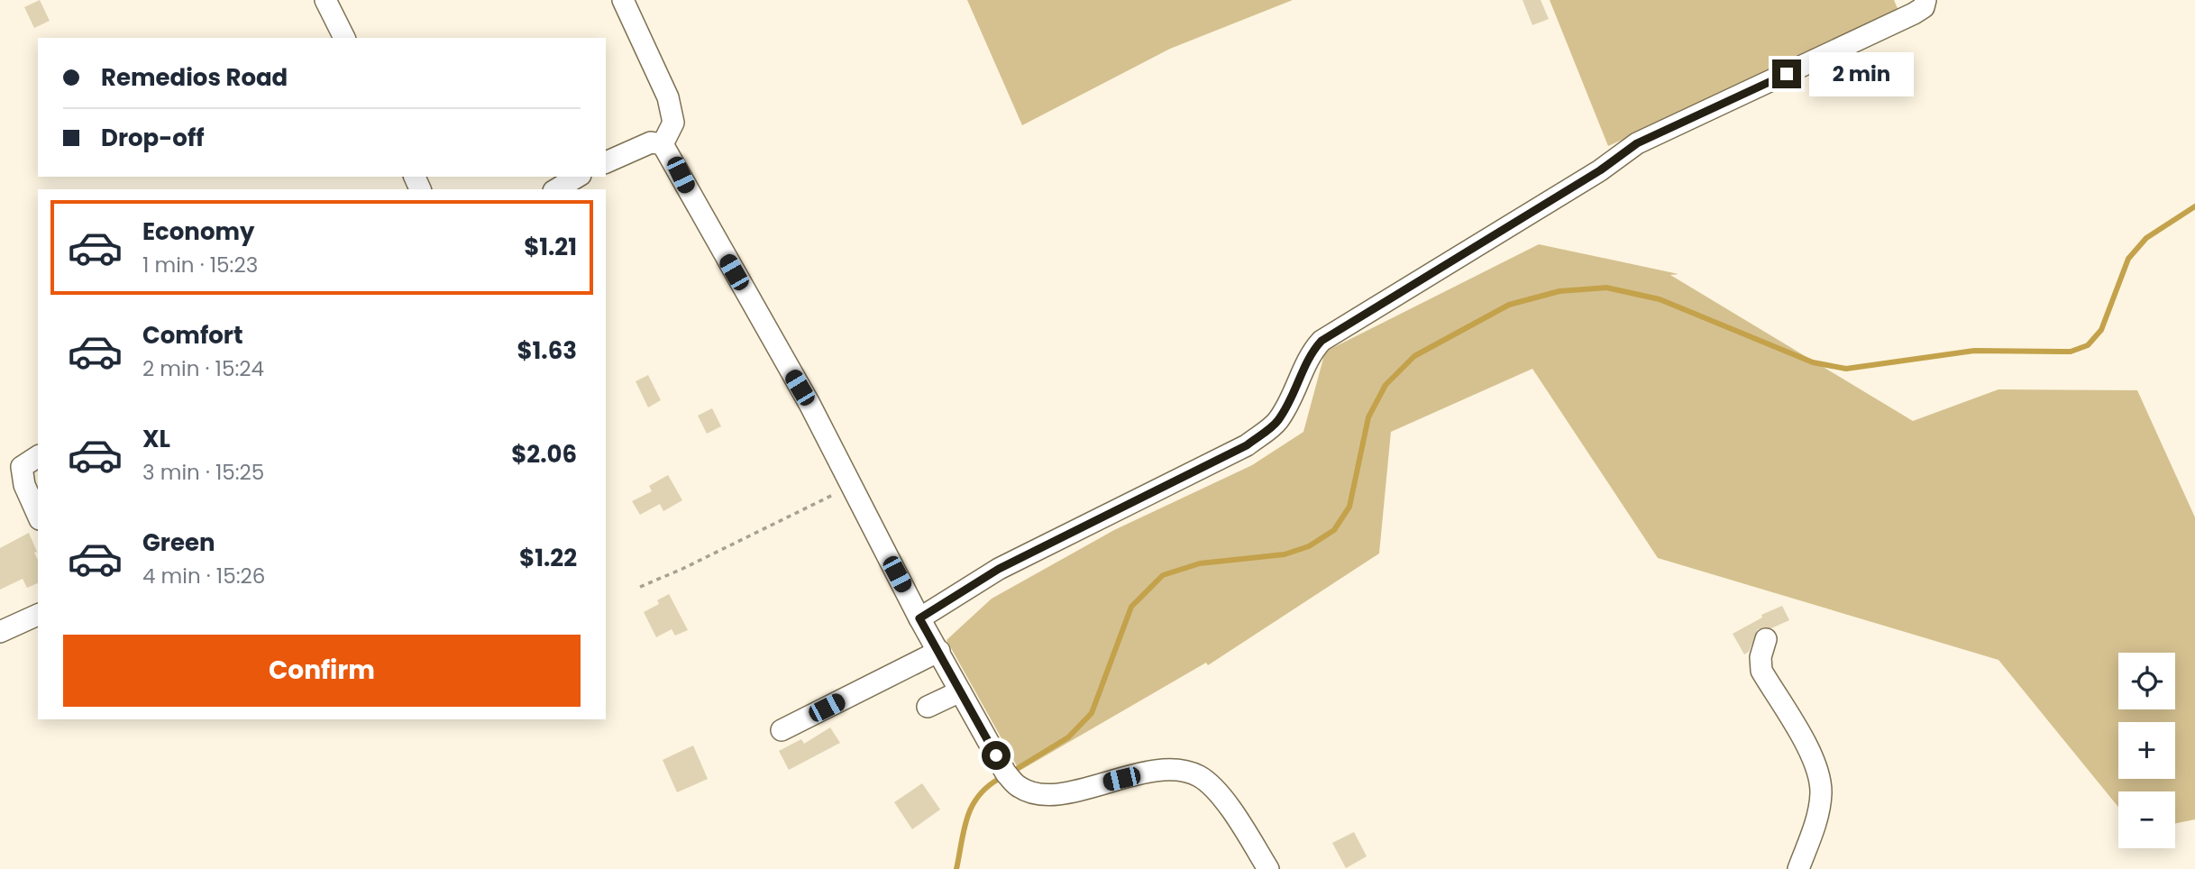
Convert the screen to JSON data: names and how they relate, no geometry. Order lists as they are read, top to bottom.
{
  "page": {
    "banner": ["Remedios Road", "Drop-off"],
    "bubble": "2 min",
    "list": [
      {
        "name": "Economy",
        "note": "1 min · 15:23",
        "value": "$1.21"
      },
      {
        "name": "Comfort",
        "note": "2 min · 15:24",
        "value": "$1.63"
      },
      {
        "name": "XL",
        "note": "3 min · 15:25",
        "value": "$2.06"
      },
      {
        "name": "Green",
        "note": "4 min · 15:26",
        "value": "$1.22"
      }
    ],
    "buttons": "Confirm",
    "map_buttons": ["+", "−"]
  }
}
